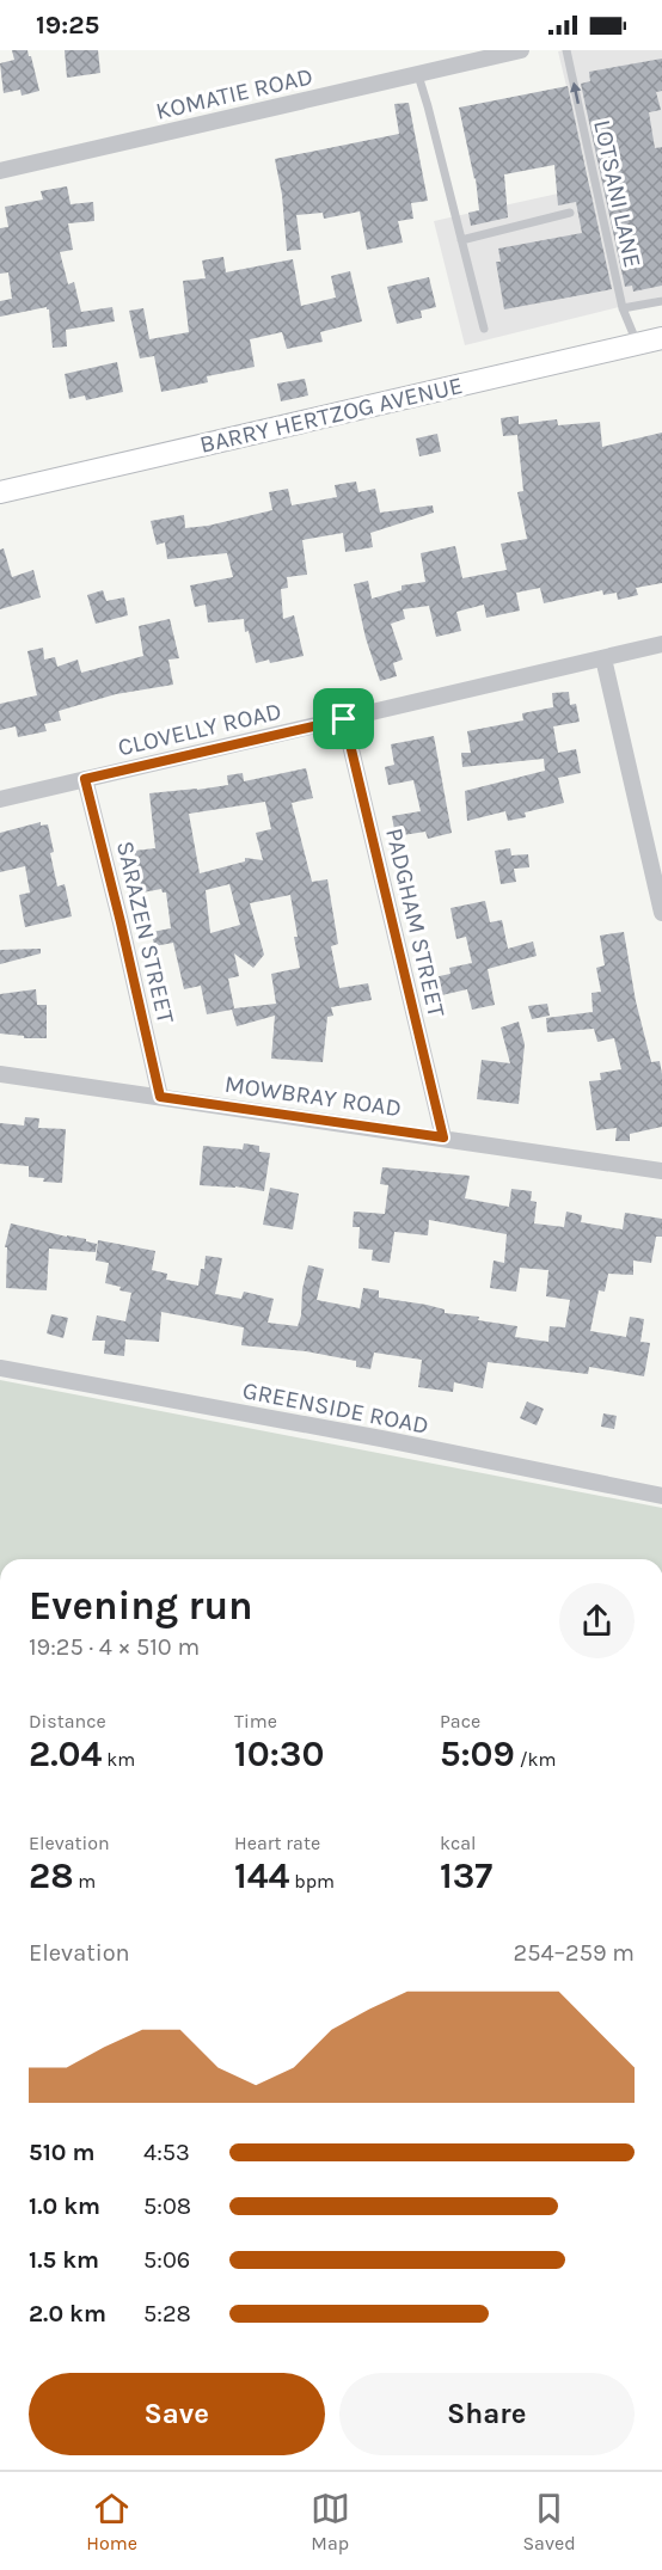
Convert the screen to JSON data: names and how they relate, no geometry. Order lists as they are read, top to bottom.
{
  "streets": {
    "main road": ["BARRY HERTZOG AVENUE"],
    "street": [
      "KOMATIE ROAD",
      "CLOVELLY ROAD",
      "PADGHAM STREET",
      "SARAZEN STREET",
      "MOWBRAY ROAD",
      "GREENSIDE ROAD"
    ],
    "lane": ["LOTSANI LANE"]
  },
  "crossings": [
    ["LOTSANI LANE", "BARRY HERTZOG AVENUE"],
    ["CLOVELLY ROAD", "PADGHAM STREET"],
    ["CLOVELLY ROAD", "SARAZEN STREET"],
    ["PADGHAM STREET", "MOWBRAY ROAD"],
    ["SARAZEN STREET", "MOWBRAY ROAD"]
  ],
  "one_way": ["LOTSANI LANE"],
  "page": {
    "status": "19:25",
    "heading": ["Evening run", "19:25 · 4 × 510 m"],
    "stats": [
      ["Distance", "2.04 km"],
      ["Time", "10:30"],
      ["Pace", "5:09 /km"],
      ["Elevation", "28 m"],
      ["Heart rate", "144 bpm"],
      ["kcal", "137"]
    ],
    "chart": ["Elevation", "254–259 m"],
    "list": [
      {
        "name": "510 m",
        "note": "4:53"
      },
      {
        "name": "1.0 km",
        "note": "5:08"
      },
      {
        "name": "1.5 km",
        "note": "5:06"
      },
      {
        "name": "2.0 km",
        "note": "5:28"
      }
    ],
    "buttons": ["Save", "Share"],
    "tabs": ["Home", "Map", "Saved"]
  }
}
